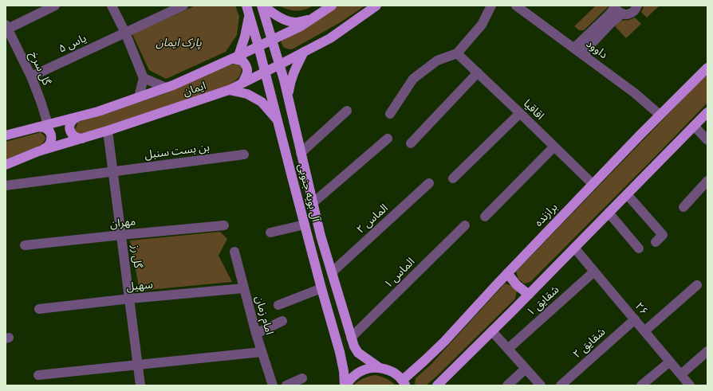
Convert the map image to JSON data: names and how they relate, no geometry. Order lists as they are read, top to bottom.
{
  "streets": {
    "main road": ["ایمان", "آل بویه جنوبی", "برازنده"],
    "street": [
      "یاس ۵",
      "داوود",
      "گل سرخ",
      "اقاقیا",
      "بن بست سنبل",
      "الماس ۲",
      "مهران",
      "گل رز",
      "الماس ۱",
      "سهیل",
      "شقایق ۱",
      "۲۶",
      "امام زمان",
      "شقایق ۲"
    ]
  },
  "crossings": [
    ["یاس ۵", "گل سرخ"],
    ["داوود", "برازنده"],
    ["گل سرخ", "ایمان"],
    ["ایمان", "آل بویه جنوبی"],
    ["ایمان", "گل رز"],
    ["اقاقیا", "برازنده"],
    ["بن بست سنبل", "گل رز"],
    ["آل بویه جنوبی", "الماس ۲"],
    ["آل بویه جنوبی", "الماس ۱"],
    ["مهران", "گل رز"],
    ["گل رز", "سهیل"],
    ["سهیل", "امام زمان"],
    ["شقایق ۱", "۲۶"],
    ["۲۶", "شقایق ۲"]
  ],
  "parks": ["پارک ایمان"]
}
